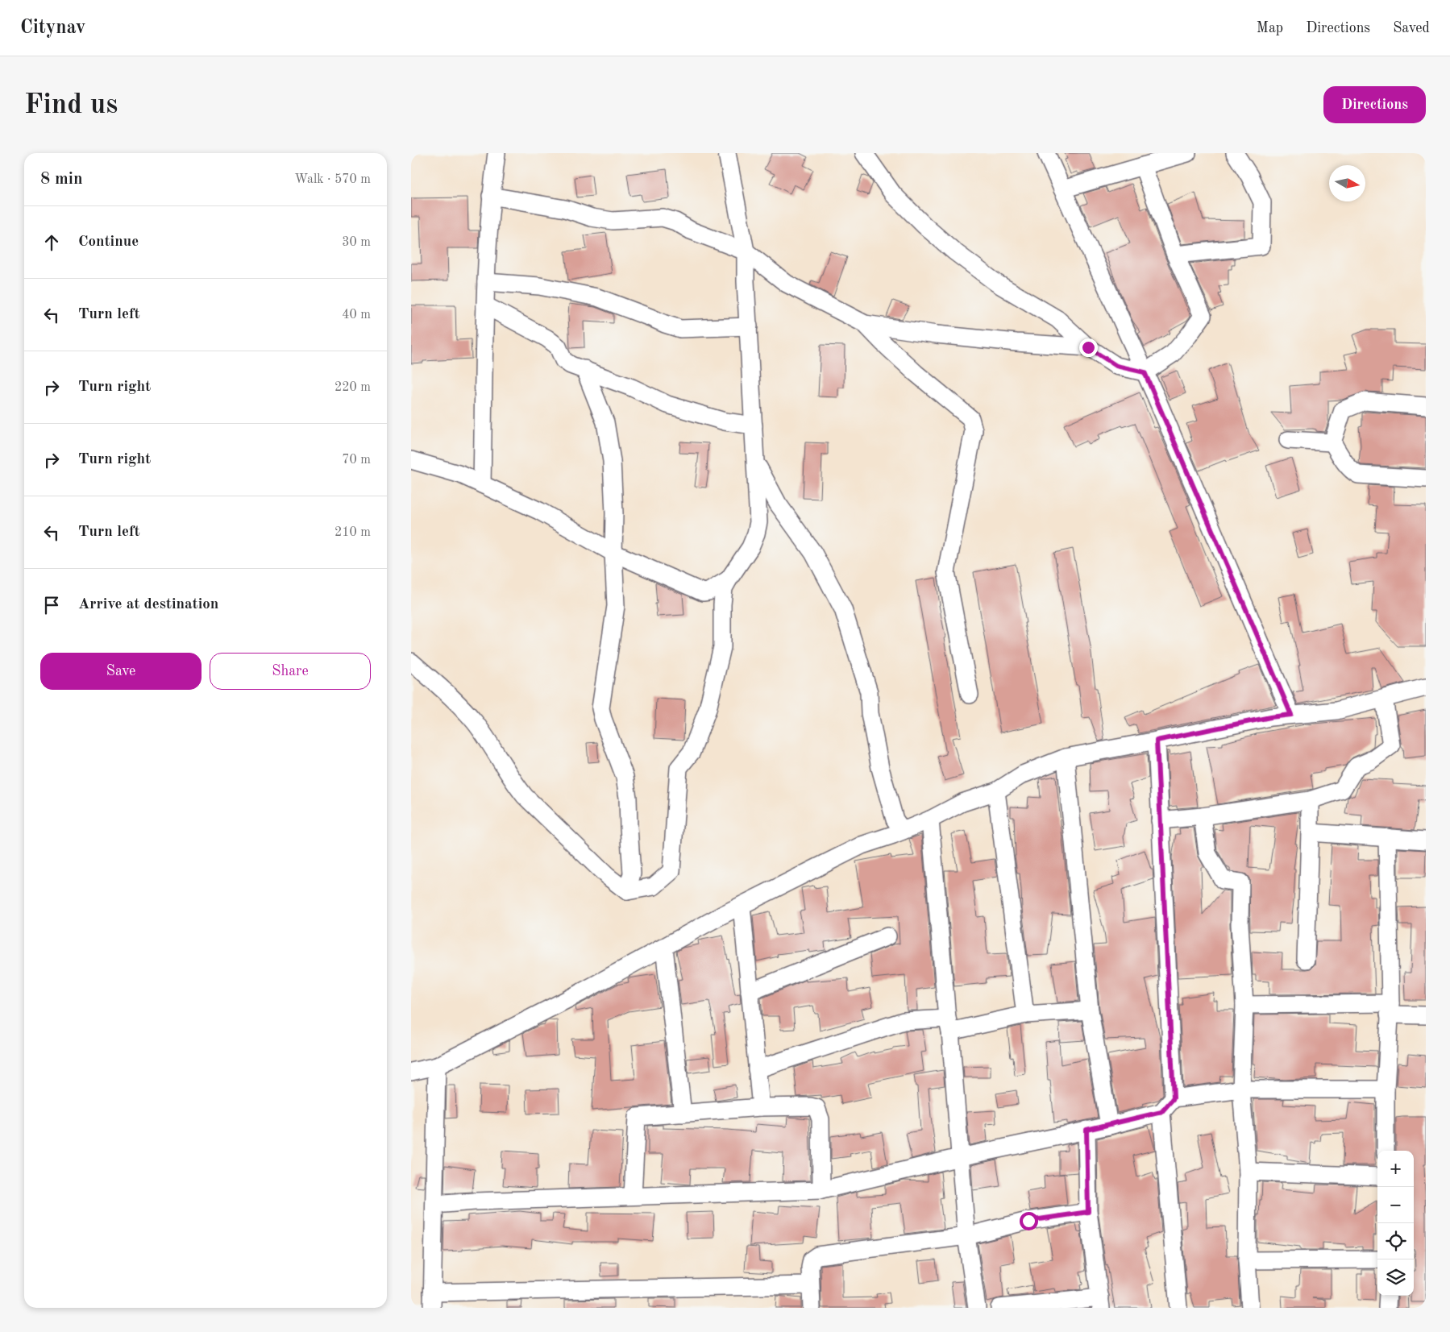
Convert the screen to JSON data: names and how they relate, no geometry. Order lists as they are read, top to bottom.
{
  "north": "right",
  "page": {
    "header": "Citynav",
    "nav": ["Map", "Directions", "Saved"],
    "buttons": [
      "Directions",
      ["Save", "Share"]
    ],
    "title": "Find us",
    "heading": ["8 min", "Walk · 570 m"],
    "list": [
      ["Continue", "30 m"],
      ["Turn left", "40 m"],
      ["Turn right", "220 m"],
      ["Turn right", "70 m"],
      ["Turn left", "210 m"],
      "Arrive at destination"
    ],
    "map_buttons": ["+", "−"]
  }
}
